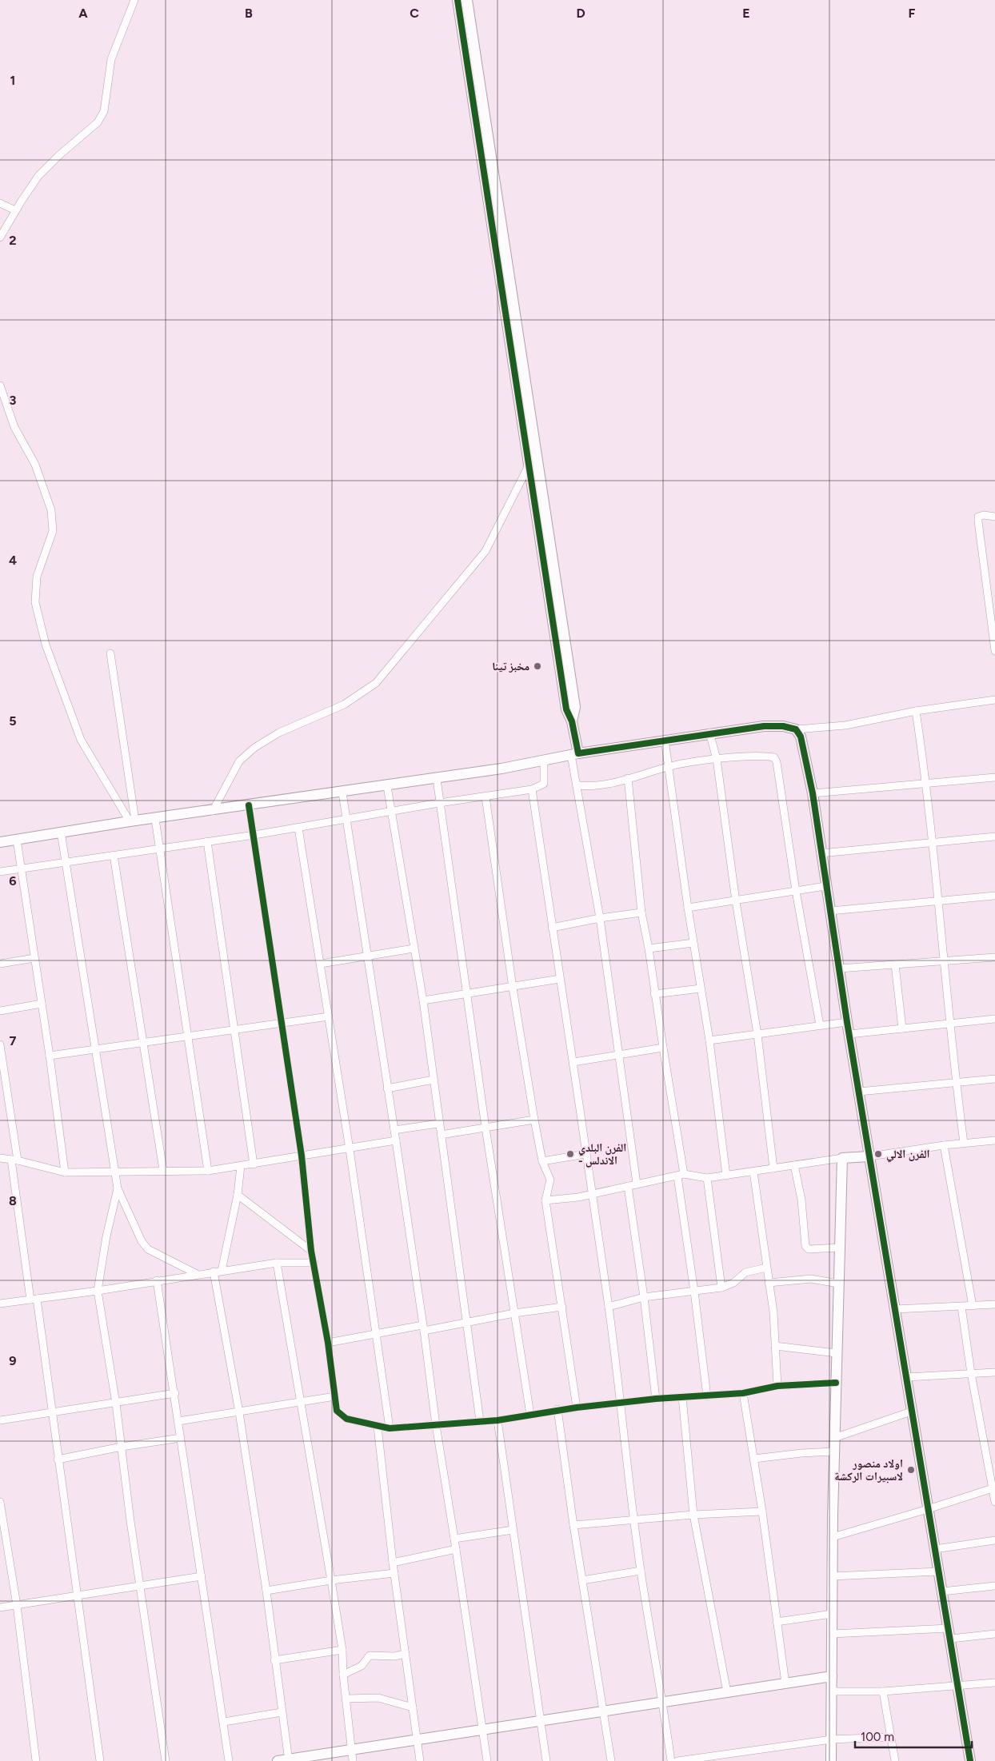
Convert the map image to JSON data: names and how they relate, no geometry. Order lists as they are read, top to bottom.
{
  "places": [
    "مخبز تينا",
    "الفرن البلدي - الاندلس",
    "الفرن الالي",
    "اولاد منصور لاسبيرات الركشة"
  ],
  "scale_bar": "100 m",
  "grid": {
    "columns": [
      "A",
      "B",
      "C",
      "D",
      "E",
      "F"
    ],
    "rows": [
      "1",
      "2",
      "3",
      "4",
      "5",
      "6",
      "7",
      "8",
      "9"
    ]
  }
}
